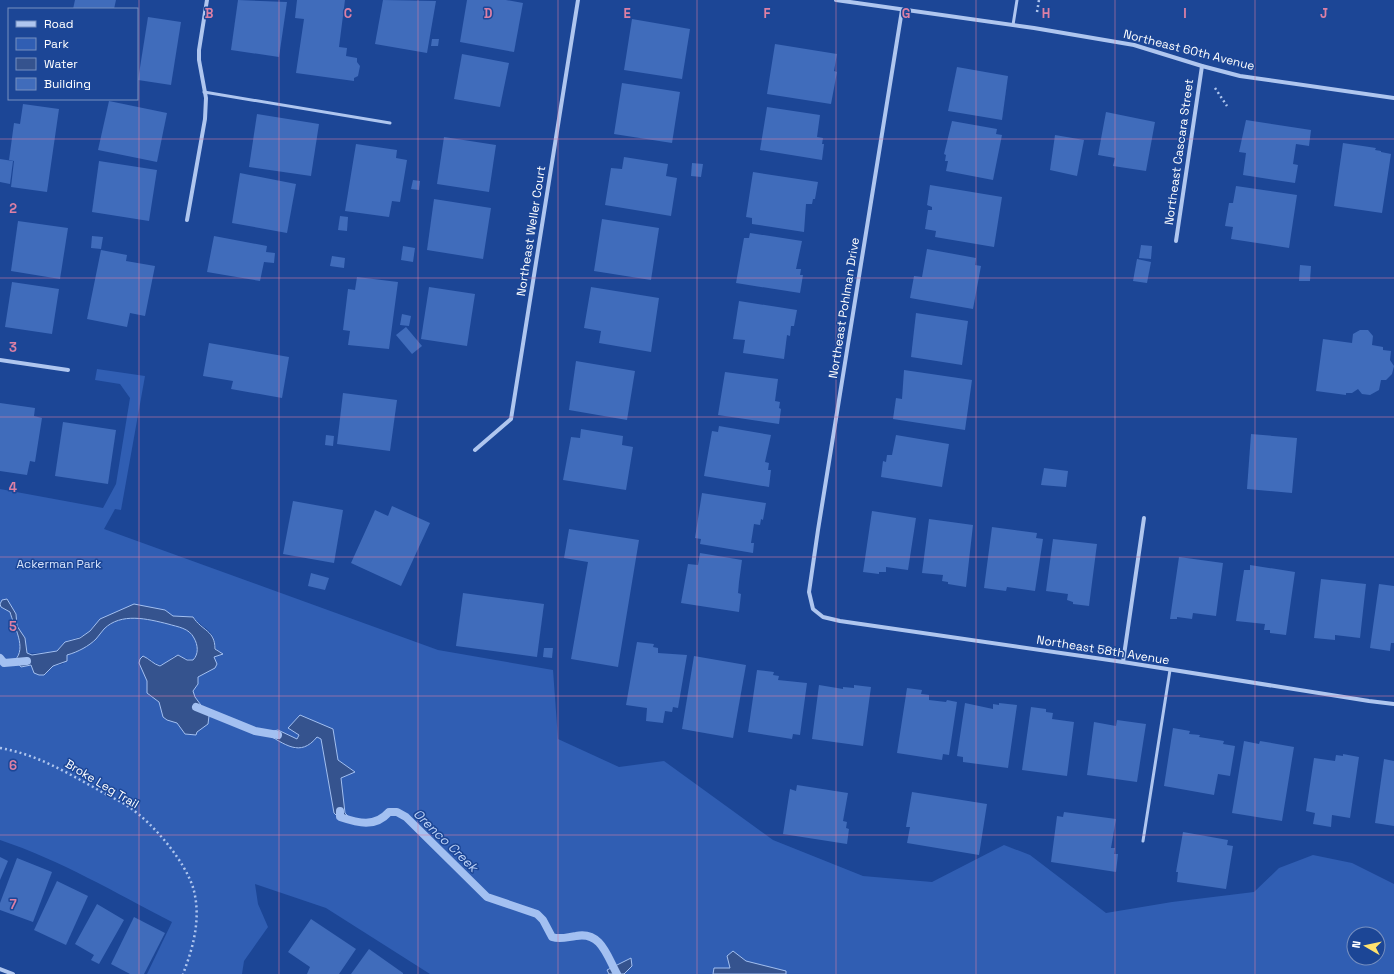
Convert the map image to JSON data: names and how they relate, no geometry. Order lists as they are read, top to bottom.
{
  "streets": {
    "street": [
      "Northeast 60th Avenue",
      "Northeast Cascara Street",
      "Northeast Weller Court",
      "Northeast Pohlman Drive",
      "Northeast 58th Avenue"
    ],
    "path": ["Broke Leg Trail"]
  },
  "crossings": [
    ["Northeast 60th Avenue", "Northeast Cascara Street"],
    ["Northeast 60th Avenue", "Northeast Pohlman Drive"],
    ["Northeast Pohlman Drive", "Northeast 58th Avenue"]
  ],
  "water": ["Orenco Creek"],
  "parks": ["Ackerman Park"],
  "legend": [
    "Road",
    "Park",
    "Water",
    "Building"
  ],
  "north": "left",
  "grid": {
    "columns": [
      "B",
      "C",
      "D",
      "E",
      "F",
      "G",
      "H",
      "I",
      "J"
    ],
    "rows": [
      "2",
      "3",
      "4",
      "5",
      "6",
      "7"
    ]
  }
}
